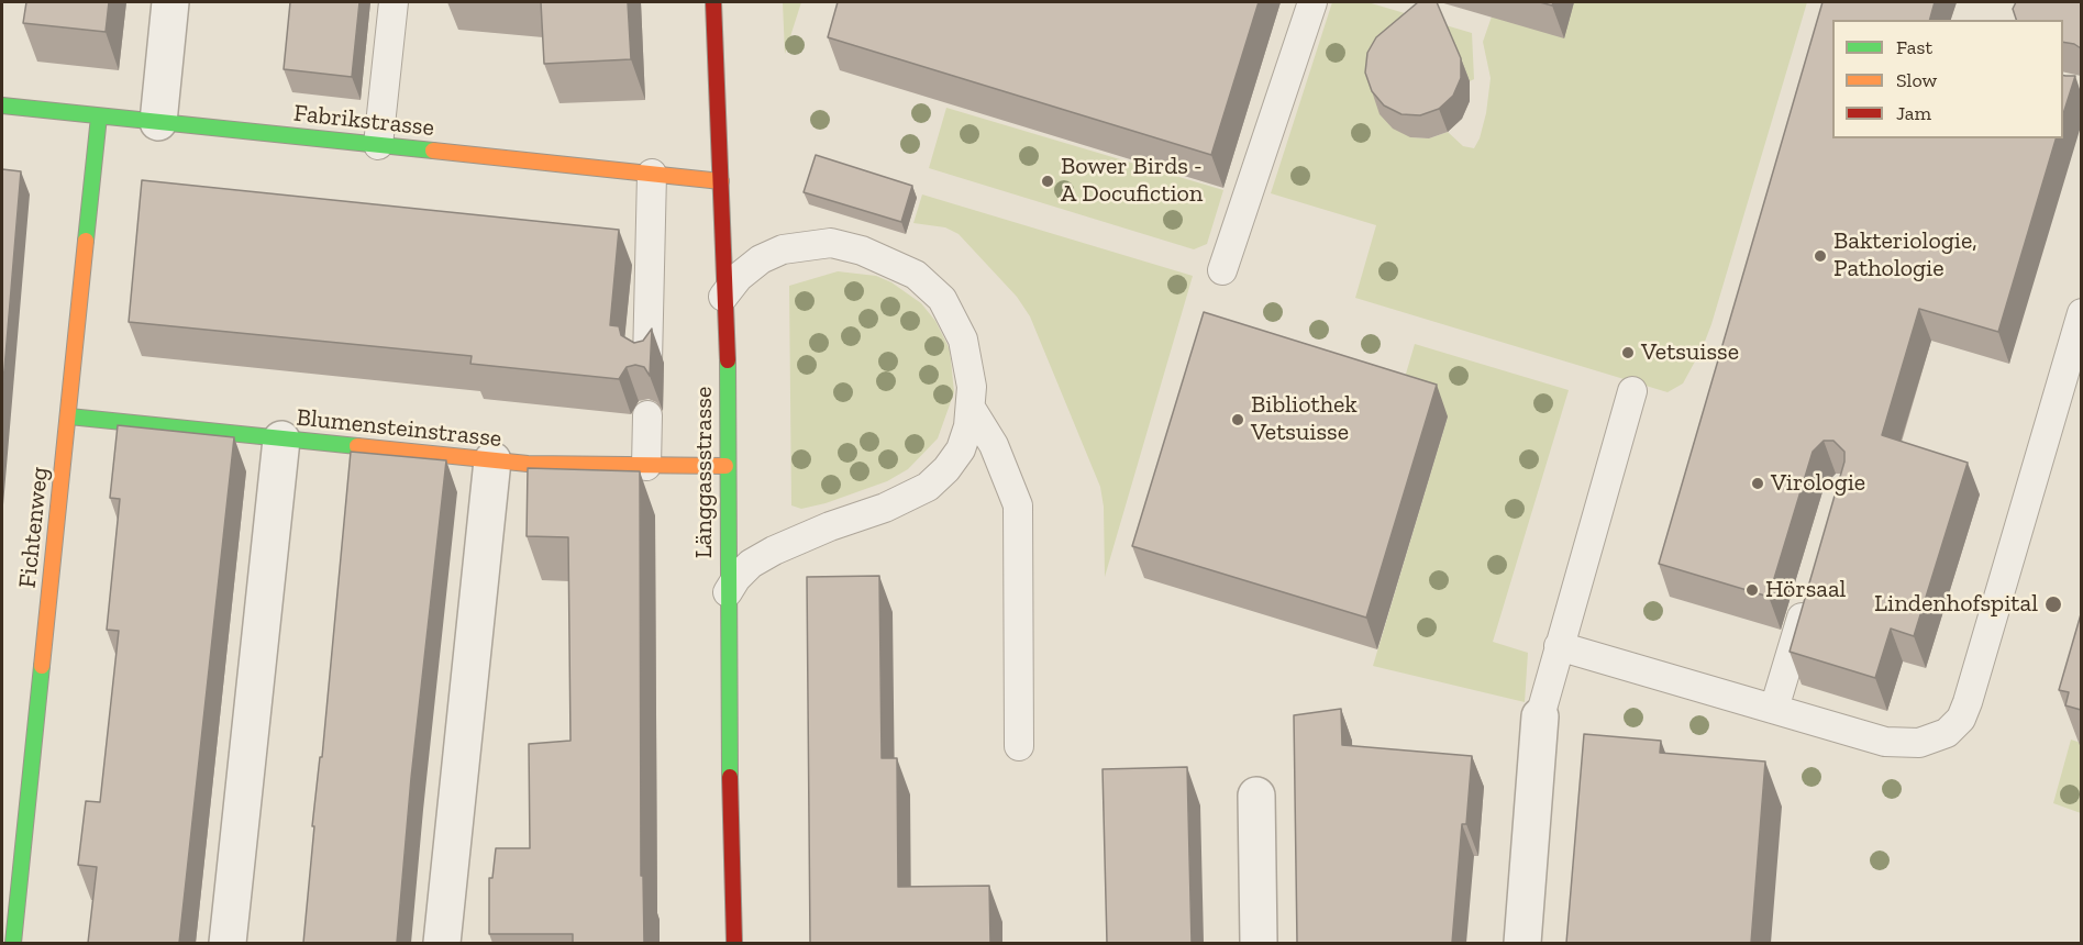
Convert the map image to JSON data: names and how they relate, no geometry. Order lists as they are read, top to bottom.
{
  "streets": {
    "street": [
      "Fabrikstrasse",
      "Blumensteinstrasse",
      "Länggassstrasse",
      "Fichtenweg"
    ]
  },
  "crossings": [
    ["Fabrikstrasse", "Länggassstrasse"],
    ["Fabrikstrasse", "Fichtenweg"],
    ["Blumensteinstrasse", "Länggassstrasse"],
    ["Blumensteinstrasse", "Fichtenweg"]
  ],
  "places": [
    "Bower Birds - A Docufiction",
    "Bakteriologie, Pathologie",
    "Vetsuisse",
    "Bibliothek Vetsuisse",
    "Virologie",
    "Hörsaal",
    "Lindenhofspital"
  ],
  "legend": ["Fast", "Slow", "Jam"]
}
